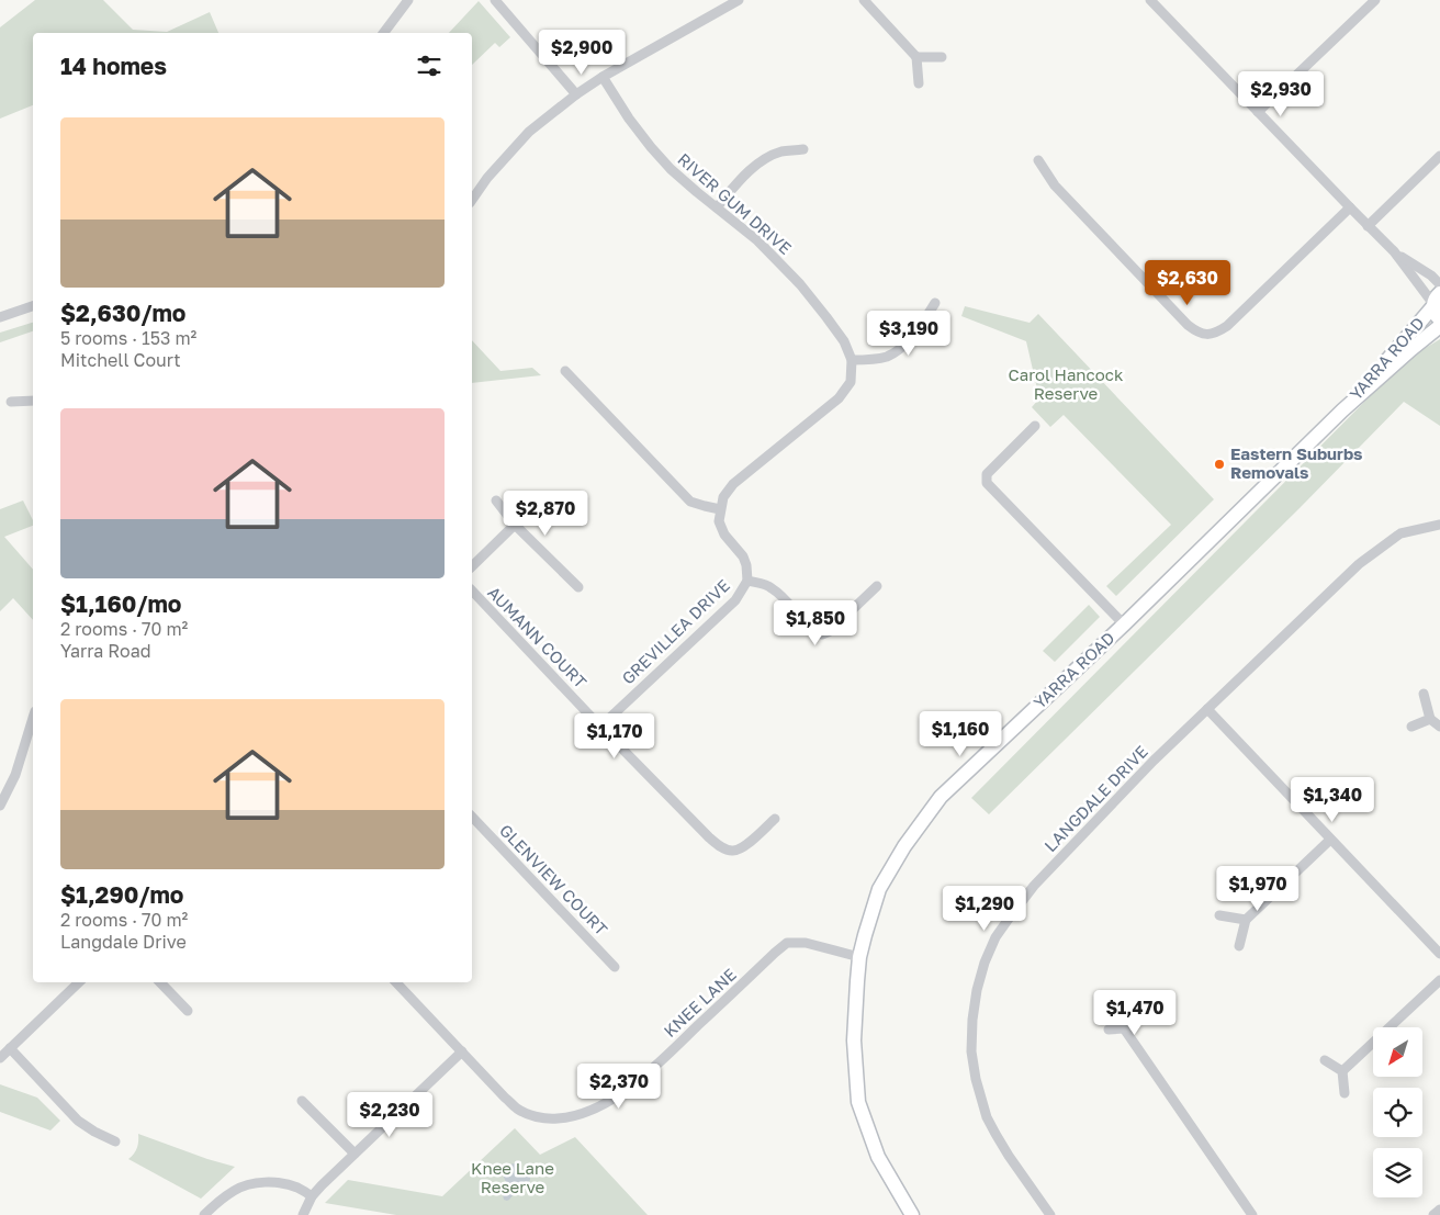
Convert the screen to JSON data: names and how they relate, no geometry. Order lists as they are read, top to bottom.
{
  "streets": {
    "main road": ["YARRA ROAD"],
    "street": [
      "RIVER GUM DRIVE",
      "GREVILLEA DRIVE",
      "AUMANN COURT",
      "LANGDALE DRIVE",
      "GLENVIEW COURT",
      "KNEE LANE"
    ]
  },
  "crossings": [
    ["YARRA ROAD", "KNEE LANE"],
    ["GREVILLEA DRIVE", "AUMANN COURT"]
  ],
  "parks": ["Carol Hancock Reserve", "Knee Lane Reserve"],
  "places": ["Eastern Suburbs Removals"],
  "north": "bottom left",
  "page": {
    "price": [
      "$2,900",
      "$2,930",
      "$2,630",
      "$3,190",
      "$2,870",
      "$1,850",
      "$1,160",
      "$1,170",
      "$1,340",
      "$1,970",
      "$1,290",
      "$1,470",
      "$2,370",
      "$2,230"
    ],
    "heading": "14 homes",
    "list": [
      {
        "name": "$2,630/mo",
        "note": "5 rooms · 153 m² · Mitchell Court"
      },
      {
        "name": "$1,160/mo",
        "note": "2 rooms · 70 m² · Yarra Road"
      },
      {
        "name": "$1,290/mo",
        "note": "2 rooms · 70 m² · Langdale Drive"
      }
    ]
  }
}
